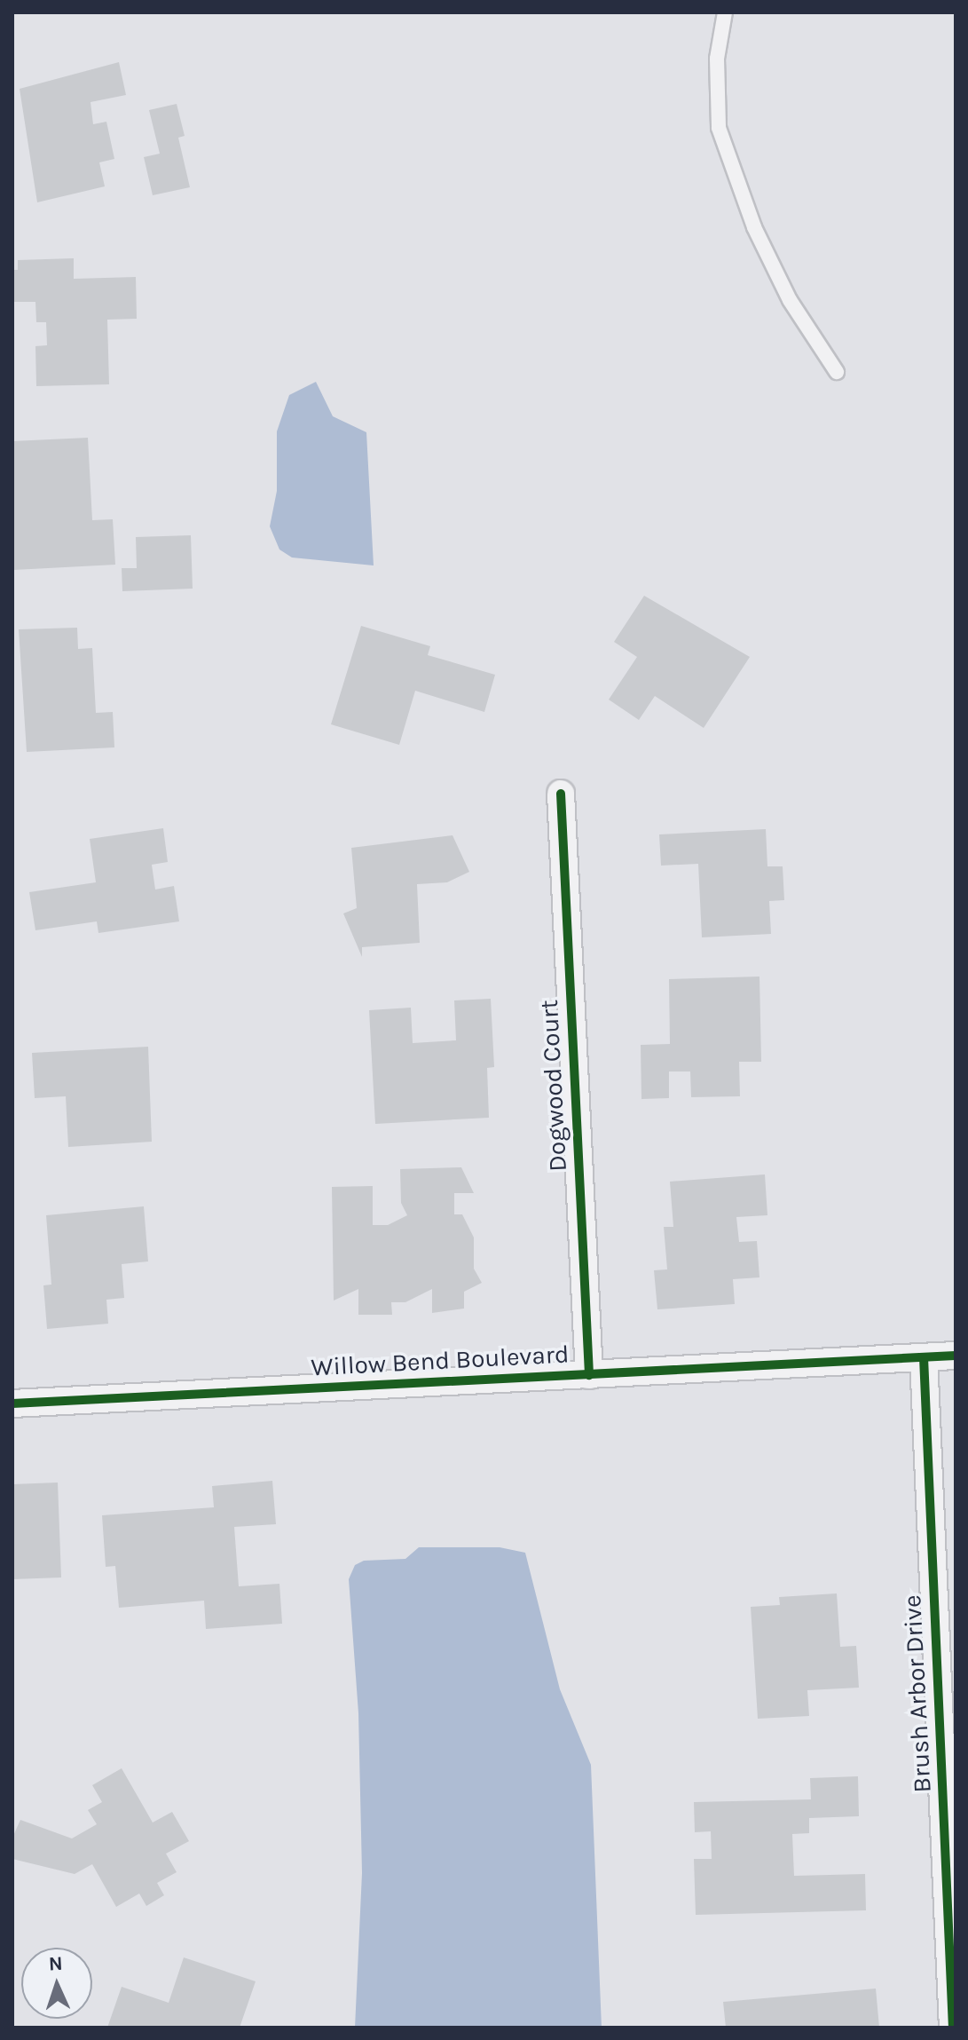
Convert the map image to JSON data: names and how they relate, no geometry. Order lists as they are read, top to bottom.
{
  "streets": {
    "street": ["Dogwood Court", "Willow Bend Boulevard", "Brush Arbor Drive"]
  },
  "crossings": [
    ["Dogwood Court", "Willow Bend Boulevard"],
    ["Willow Bend Boulevard", "Brush Arbor Drive"]
  ],
  "north": "top"
}
